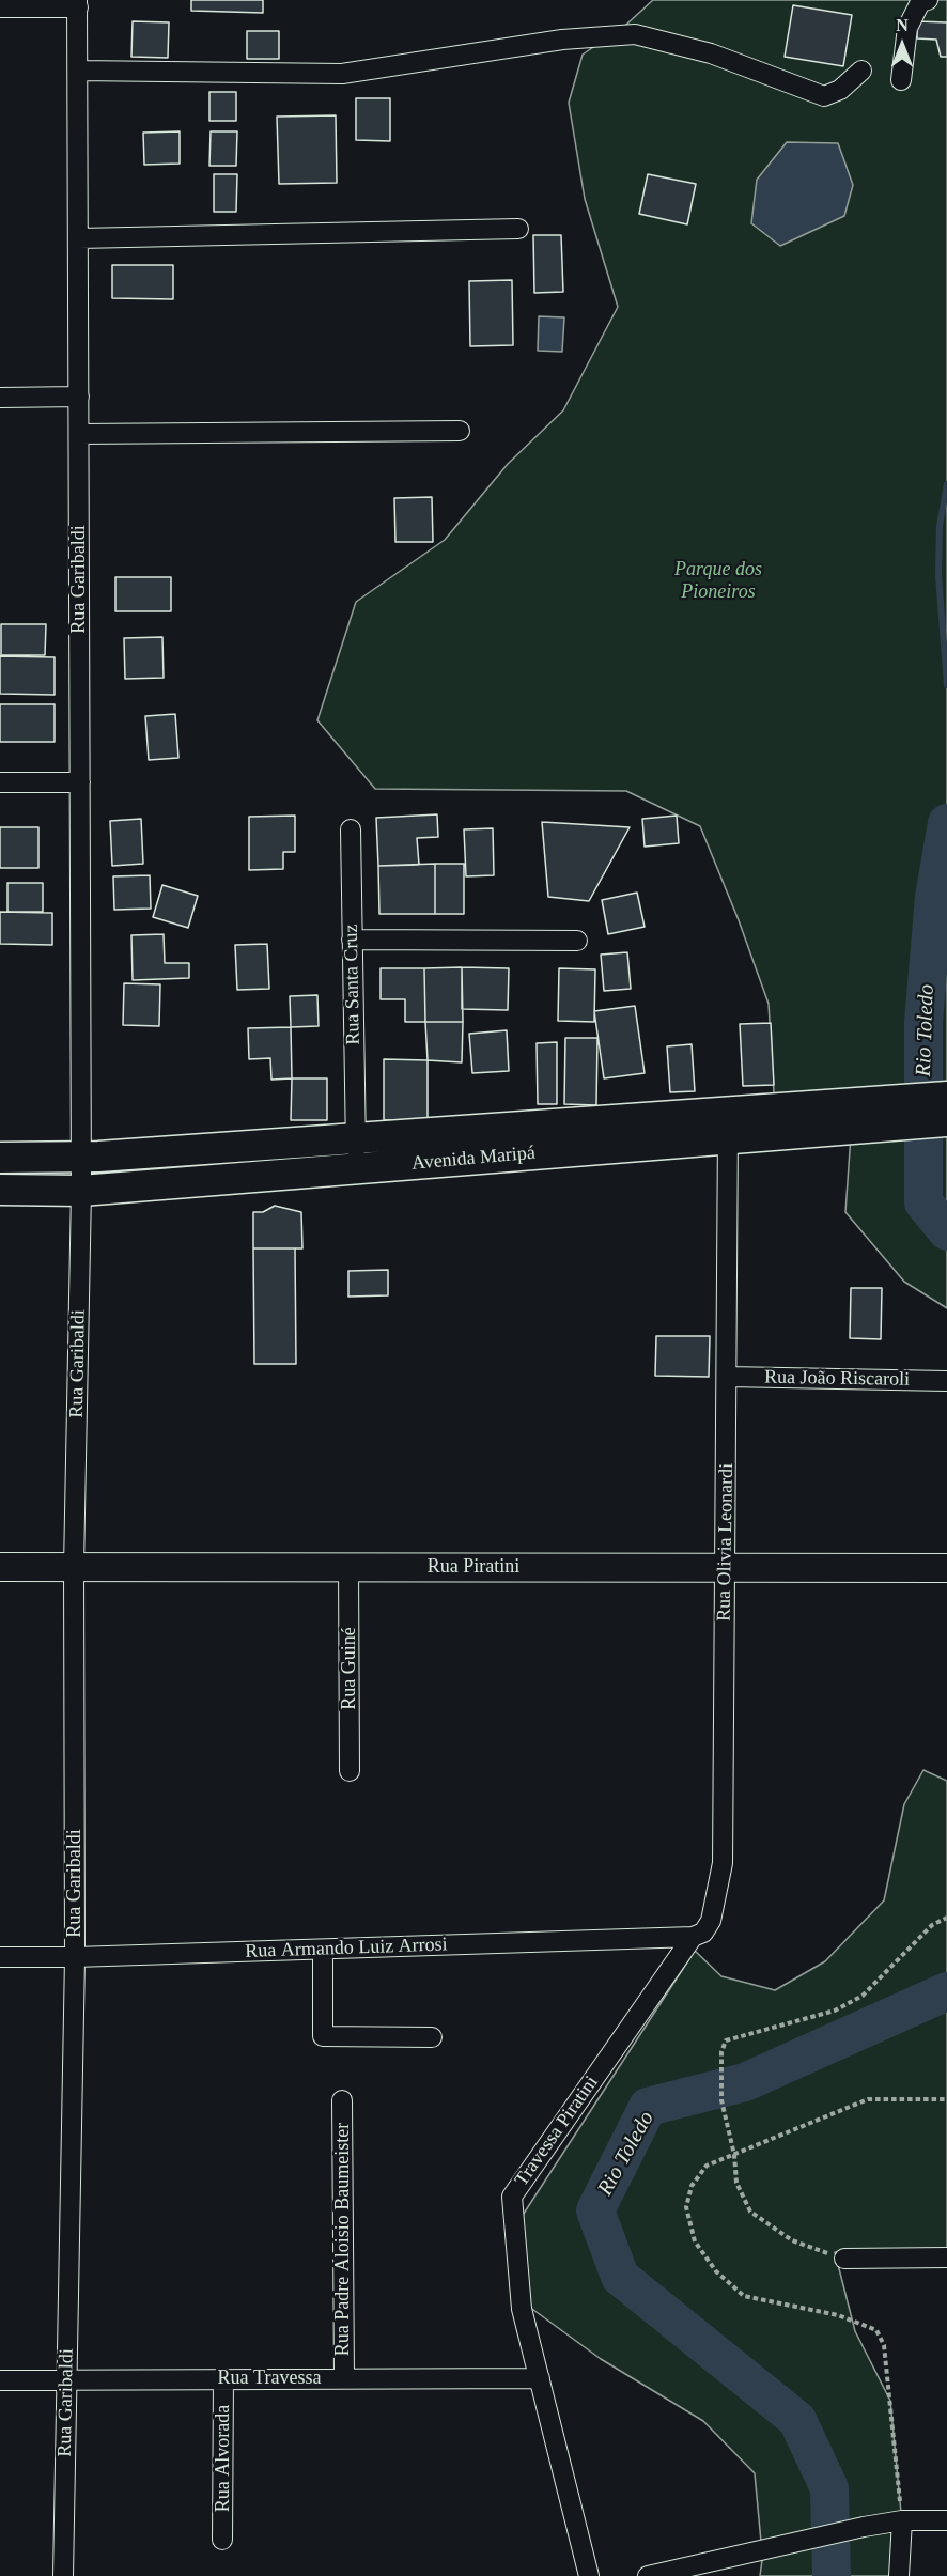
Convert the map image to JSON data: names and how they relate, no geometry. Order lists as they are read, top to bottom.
{
  "streets": {
    "main road": ["Avenida Maripá"],
    "street": [
      "Rua Garibaldi",
      "Rua Santa Cruz",
      "Rua João Riscaroli",
      "Rua Olivia Leonardi",
      "Rua Piratini",
      "Rua Guiné",
      "Rua Armando Luiz Arrosi",
      "Travessa Piratini",
      "Rua Padre Aloisio Baumeister",
      "Rua Travessa",
      "Rua Alvorada"
    ]
  },
  "crossings": [
    ["Rua Garibaldi", "Avenida Maripá"],
    ["Rua Garibaldi", "Rua Piratini"],
    ["Rua Garibaldi", "Rua Armando Luiz Arrosi"],
    ["Rua Garibaldi", "Rua Travessa"],
    ["Rua Santa Cruz", "Avenida Maripá"],
    ["Avenida Maripá", "Rua Olivia Leonardi"],
    ["Rua João Riscaroli", "Rua Olivia Leonardi"],
    ["Rua Olivia Leonardi", "Rua Piratini"],
    ["Rua Olivia Leonardi", "Rua Armando Luiz Arrosi"],
    ["Rua Olivia Leonardi", "Travessa Piratini"],
    ["Rua Piratini", "Rua Guiné"],
    ["Rua Armando Luiz Arrosi", "Travessa Piratini"],
    ["Travessa Piratini", "Rua Travessa"],
    ["Rua Padre Aloisio Baumeister", "Rua Travessa"],
    ["Rua Travessa", "Rua Alvorada"]
  ],
  "water": ["Rio Toledo"],
  "parks": ["Parque dos Pioneiros"],
  "north": "top"
}
